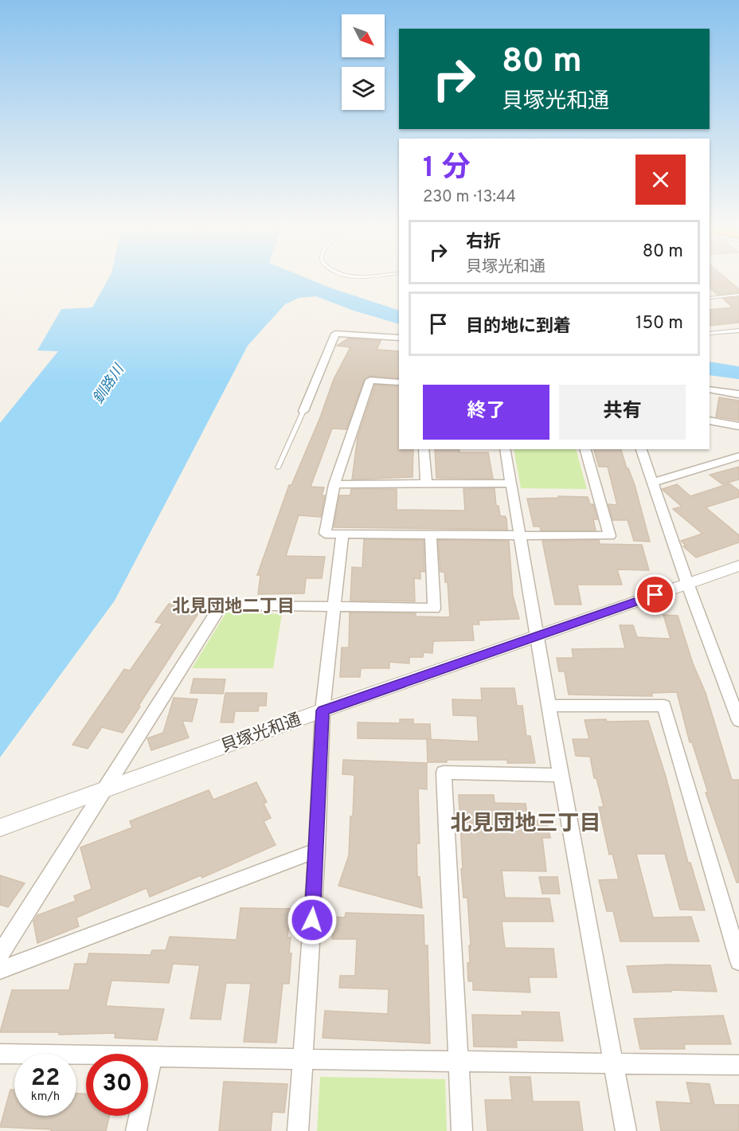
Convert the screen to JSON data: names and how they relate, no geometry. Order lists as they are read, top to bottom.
{
  "streets": {
    "street": ["貝塚光和通"]
  },
  "districts": ["北見団地二丁目", "北見団地三丁目"],
  "water": ["釧路川"],
  "north": "bottom right",
  "page": {
    "turn": ["80 m", "貝塚光和通"],
    "heading": ["1 分", "230 m · 13:44"],
    "list": [
      {
        "name": "右折",
        "note": "貝塚光和通",
        "value": "80 m"
      },
      {
        "name": "目的地に到着",
        "value": "150 m"
      }
    ],
    "buttons": ["終了", "共有"],
    "speed": "22 km/h",
    "limit": "30"
  }
}
